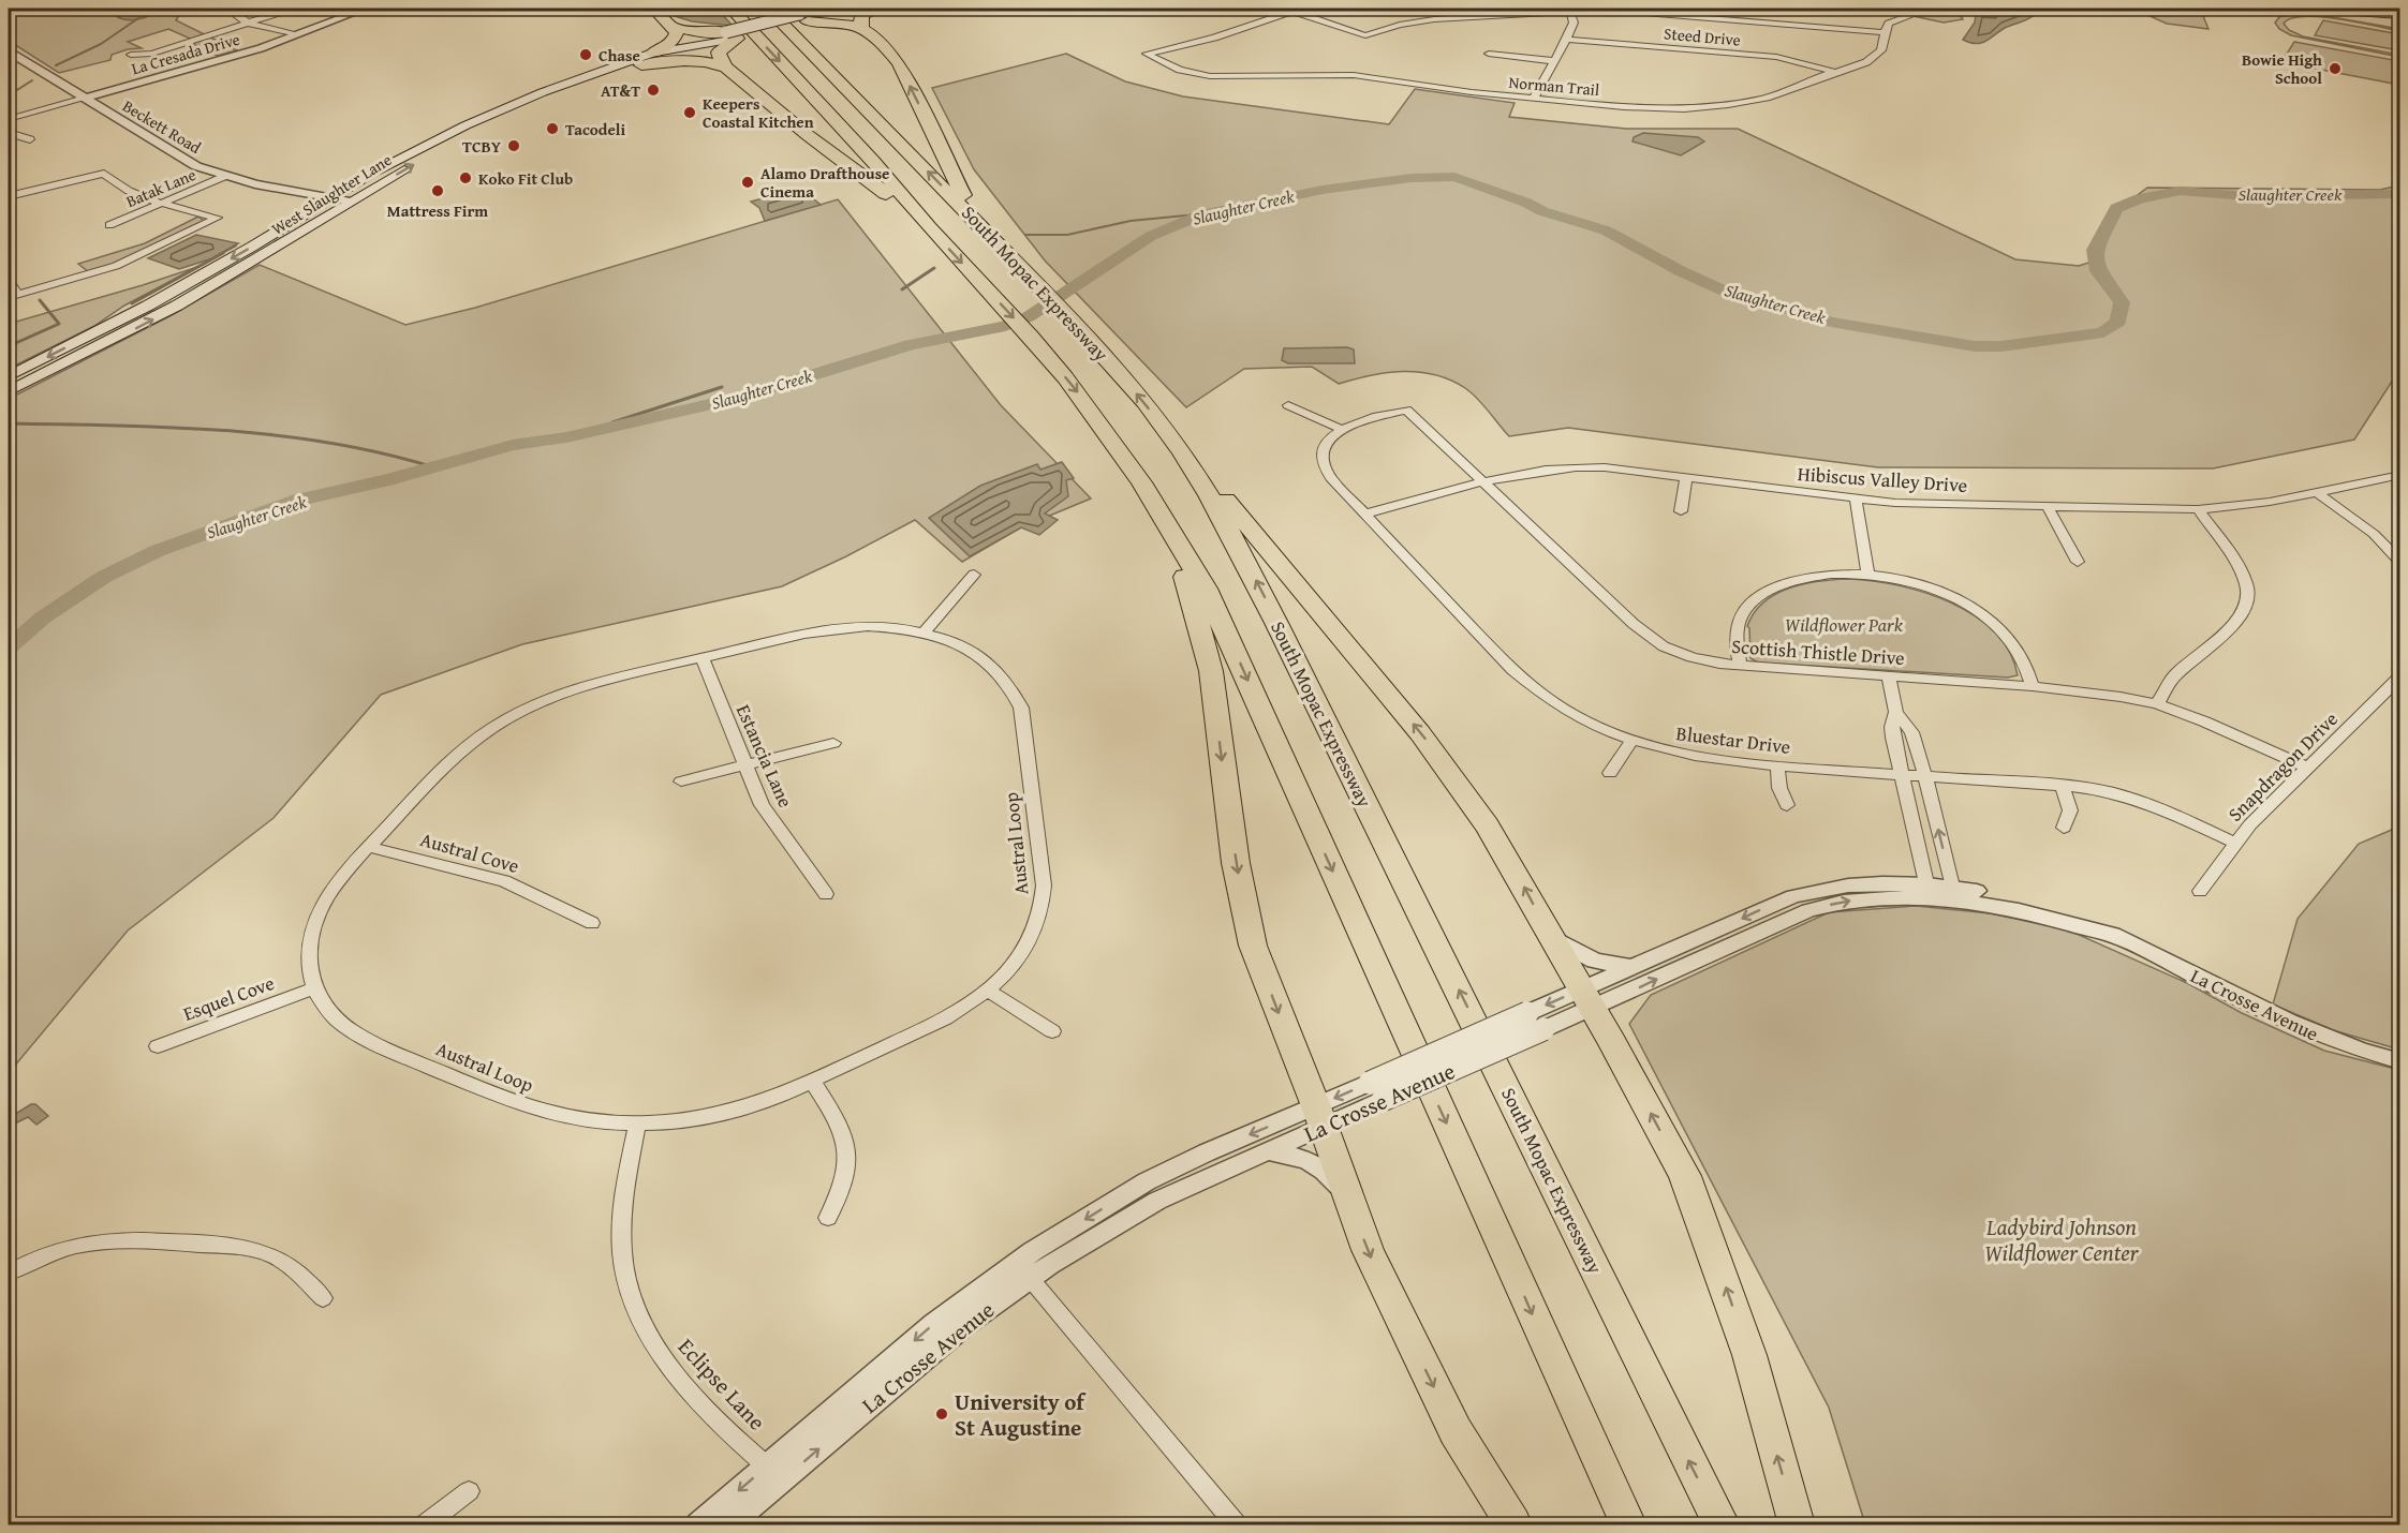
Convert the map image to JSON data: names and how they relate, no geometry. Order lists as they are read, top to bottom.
{
  "streets": {
    "highway": ["South Mopac Expressway"],
    "main road": ["West Slaughter Lane"],
    "street": [
      "Steed Drive",
      "La Cresada Drive",
      "Norman Trail",
      "Beckett Road",
      "Batak Lane",
      "Hibiscus Valley Drive",
      "Scottish Thistle Drive",
      "Bluestar Drive",
      "Estancia Lane",
      "Snapdragon Drive",
      "Austral Loop",
      "Austral Cove",
      "Esquel Cove",
      "La Crosse Avenue",
      "Eclipse Lane"
    ]
  },
  "crossings": [
    ["Steed Drive", "Norman Trail"],
    ["La Cresada Drive", "Beckett Road"],
    ["Beckett Road", "Batak Lane"],
    ["Beckett Road", "West Slaughter Lane"],
    ["Hibiscus Valley Drive", "Scottish Thistle Drive"],
    ["Hibiscus Valley Drive", "Bluestar Drive"],
    ["Scottish Thistle Drive", "Bluestar Drive"],
    ["Scottish Thistle Drive", "Snapdragon Drive"],
    ["Bluestar Drive", "Snapdragon Drive"],
    ["Estancia Lane", "Austral Loop"],
    ["Austral Loop", "Austral Cove"],
    ["Austral Loop", "Esquel Cove"],
    ["Austral Loop", "Eclipse Lane"],
    ["La Crosse Avenue", "Eclipse Lane"]
  ],
  "water": ["Slaughter Creek"],
  "parks": ["Wildflower Park", "Ladybird Johnson Wildflower Center"],
  "places": [
    "Chase",
    "Bowie High School",
    "AT&T",
    "Keepers Coastal Kitchen",
    "Tacodeli",
    "TCBY",
    "Koko Fit Club",
    "Alamo Drafthouse Cinema",
    "Mattress Firm",
    "University of St Augustine"
  ]
}
